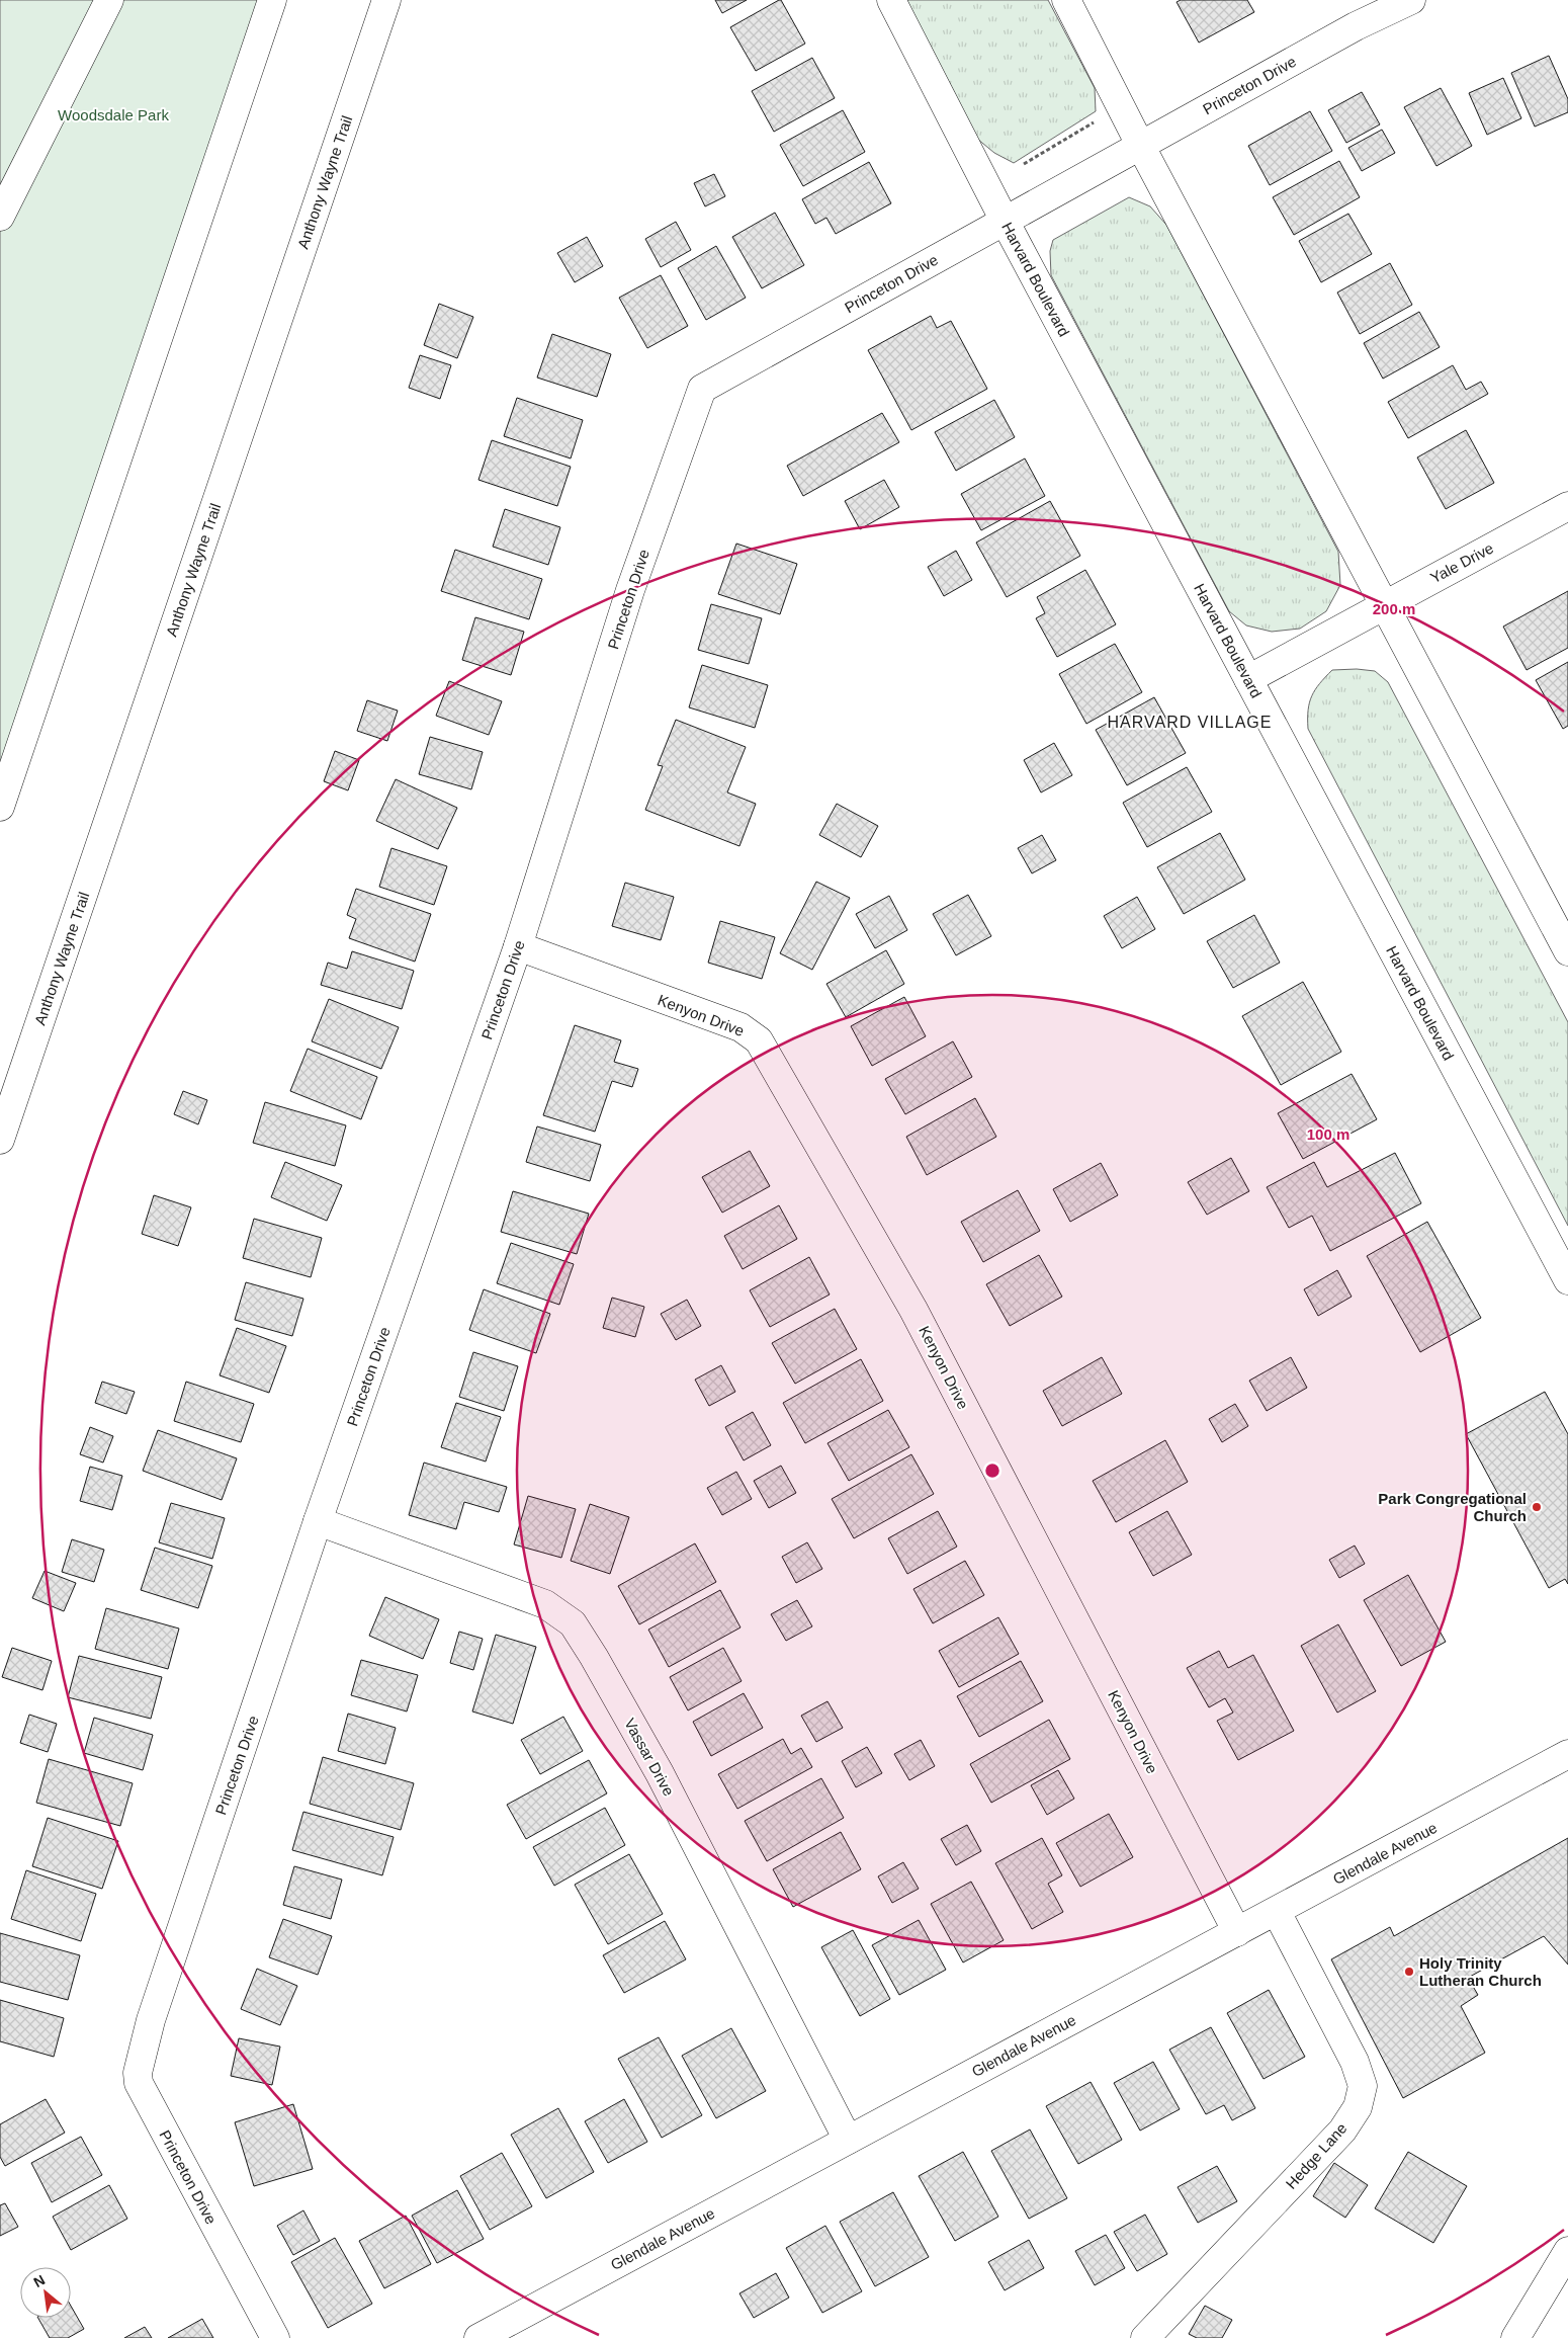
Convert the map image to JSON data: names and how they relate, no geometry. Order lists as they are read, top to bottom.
{
  "streets": {
    "main road": [
      "Princeton Drive",
      "Anthony Wayne Trail",
      "Harvard Boulevard",
      "Yale Drive",
      "Kenyon Drive",
      "Vassar Drive",
      "Glendale Avenue",
      "Hedge Lane"
    ]
  },
  "crossings": [
    ["Princeton Drive", "Harvard Boulevard"],
    ["Princeton Drive", "Kenyon Drive"],
    ["Princeton Drive", "Vassar Drive"],
    ["Harvard Boulevard", "Yale Drive"],
    ["Kenyon Drive", "Glendale Avenue"],
    ["Vassar Drive", "Glendale Avenue"],
    ["Glendale Avenue", "Hedge Lane"]
  ],
  "districts": ["HARVARD VILLAGE"],
  "parks": ["Woodsdale Park"],
  "places": ["Park Congregational Church", "Holy Trinity Lutheran Church"],
  "north": "top left",
  "rings": ["200 m", "100 m"]
}
